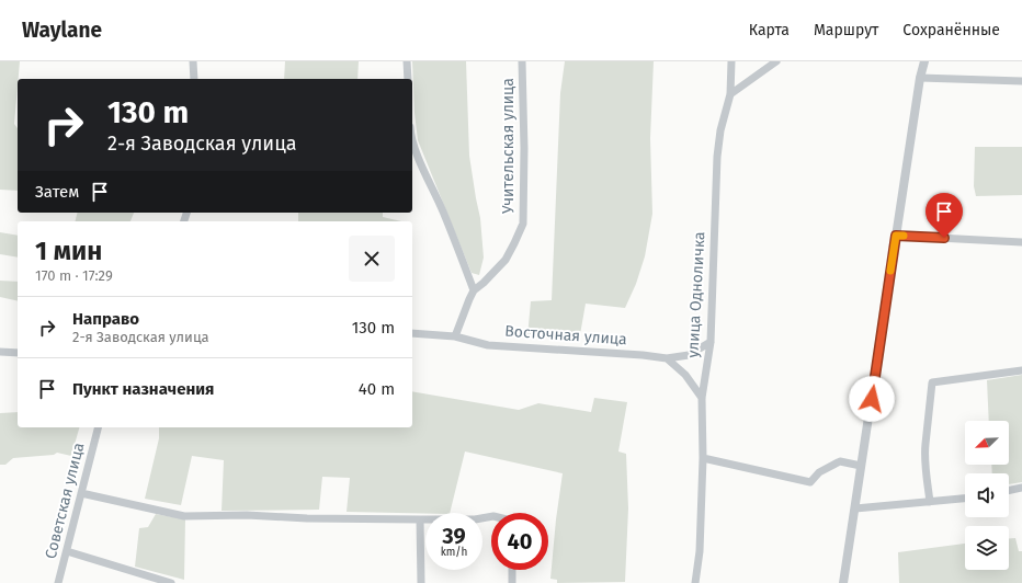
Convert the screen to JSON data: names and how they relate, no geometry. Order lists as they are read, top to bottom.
{
  "streets": {
    "street": [
      "Учительская улица",
      "улица Одноличка",
      "Восточная улица",
      "Советская улица"
    ]
  },
  "crossings": [
    ["Учительская улица", "Восточная улица"],
    ["улица Одноличка", "Восточная улица"]
  ],
  "north": "bottom left",
  "page": {
    "header": "Waylane",
    "nav": ["Карта", "Маршрут", "Сохранённые"],
    "turn": ["130 m", "2-я Заводская улица"],
    "then": "Затем",
    "heading": ["1 мин", "170 m · 17:29"],
    "list": [
      {
        "name": "Направо",
        "note": "2-я Заводская улица",
        "value": "130 m"
      },
      {
        "name": "Пункт назначения",
        "value": "40 m"
      }
    ],
    "speed": "39 km/h",
    "limit": "40"
  }
}
